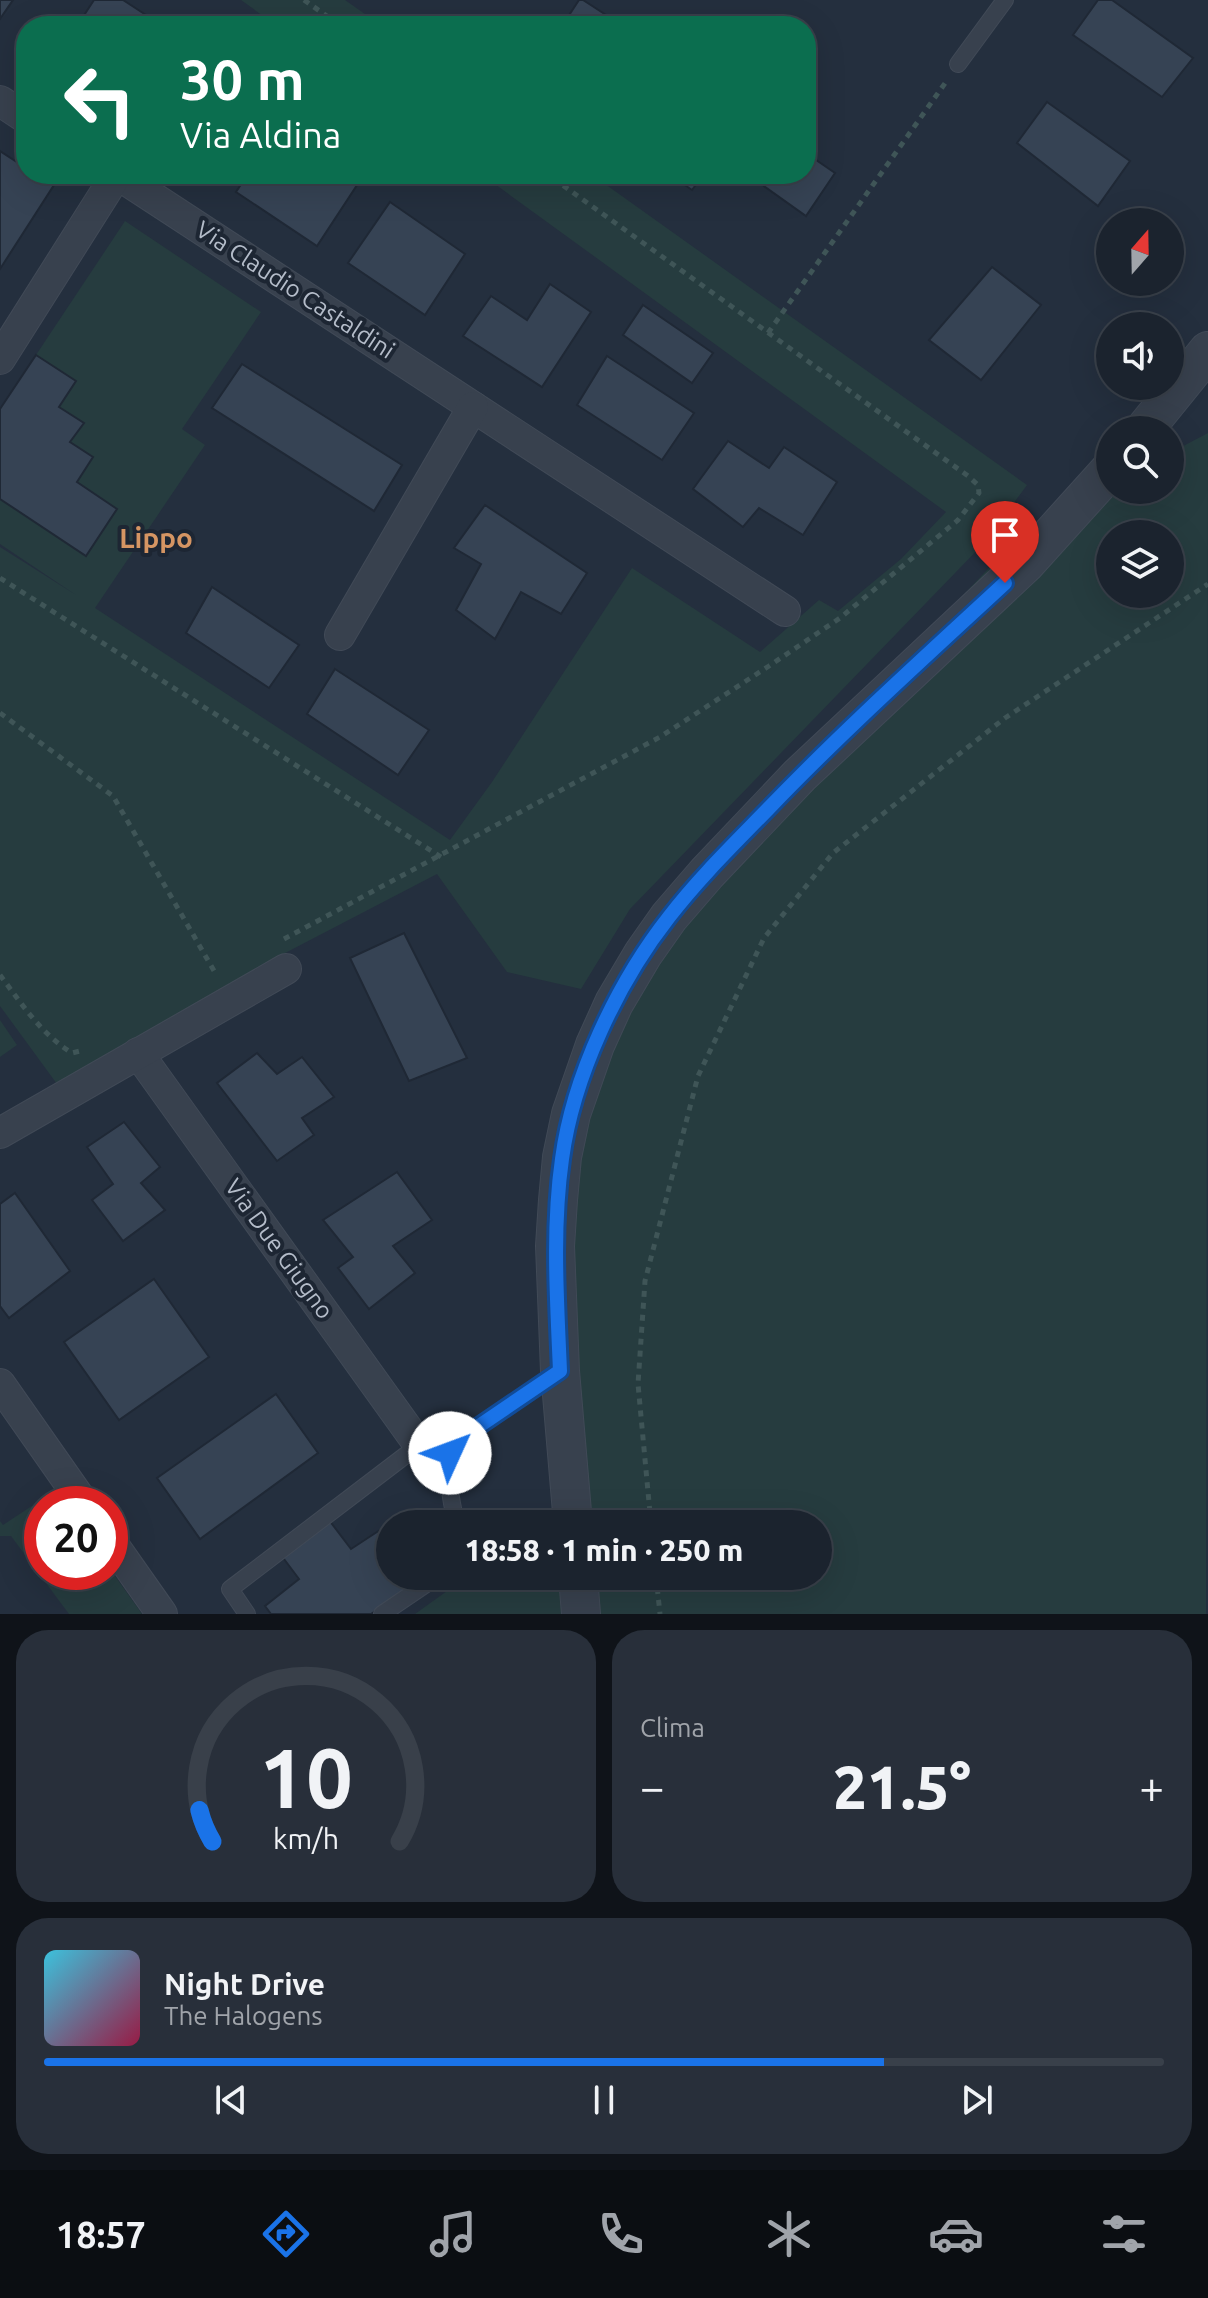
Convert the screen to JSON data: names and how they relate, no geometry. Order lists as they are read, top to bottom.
{
  "streets": {
    "street": ["Via Claudio Castaldini", "Via Due Giugno"]
  },
  "districts": ["Lippo"],
  "north": "top",
  "page": {
    "turn": ["30 m", "Via Aldina"],
    "limit": "20",
    "trip": "18:58 · 1 min · 250 m",
    "tile": "Clima",
    "heat": ["−", "21.5°", "+"],
    "song": ["Night Drive", "The Halogens"],
    "tabs": "18:57",
    "gauge": ["10", "km/h"]
  }
}
